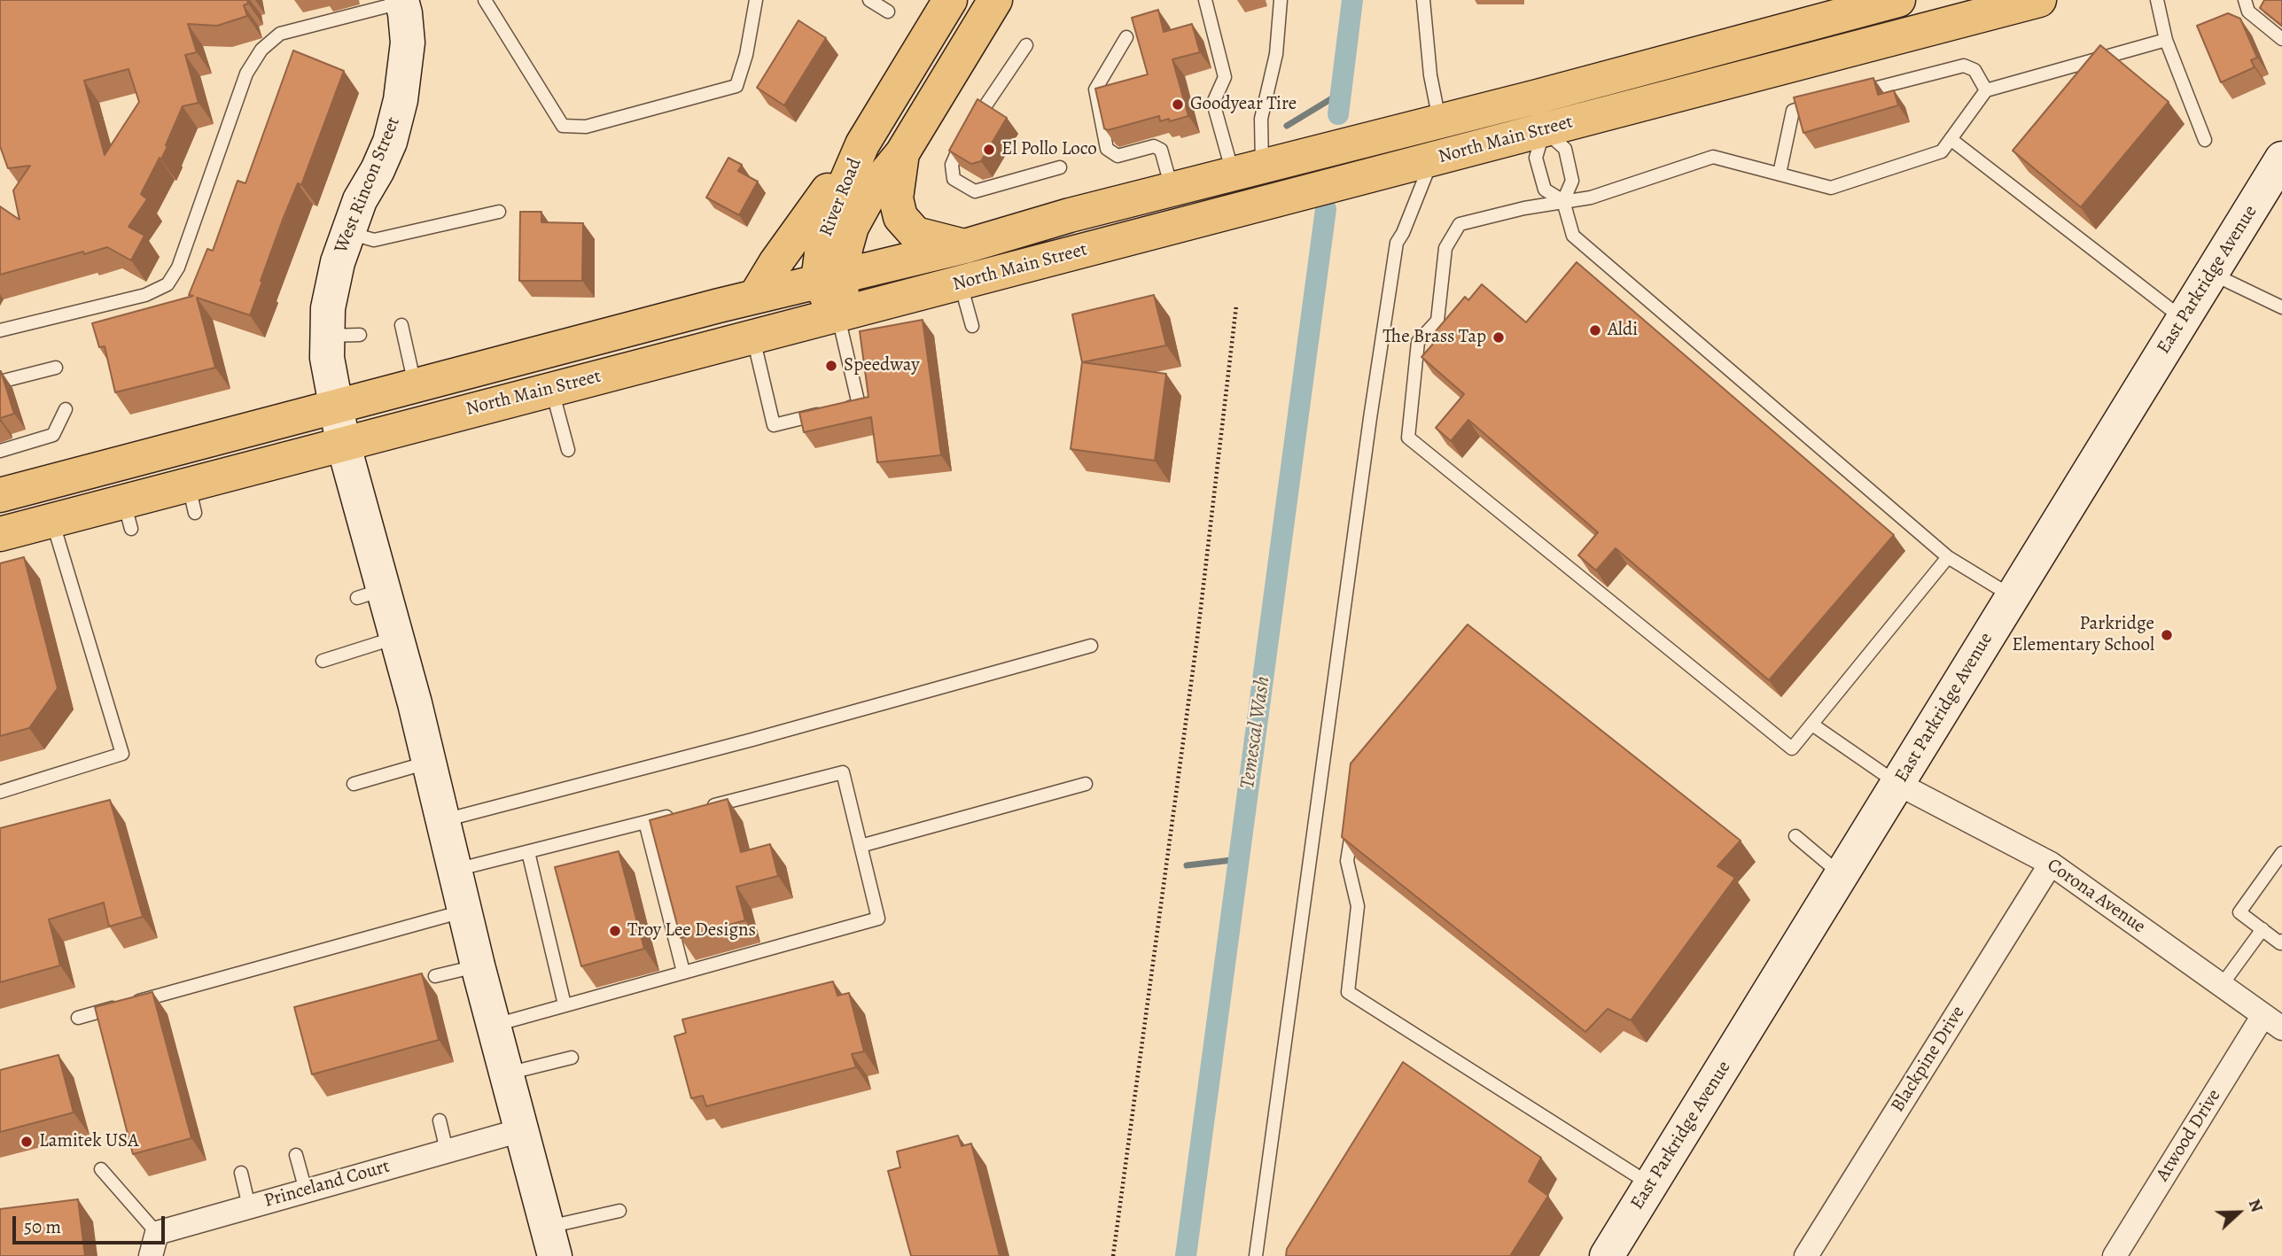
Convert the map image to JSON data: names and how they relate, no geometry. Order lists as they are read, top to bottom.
{
  "streets": {
    "main road": ["North Main Street", "River Road"],
    "street": [
      "West Rincon Street",
      "East Parkridge Avenue",
      "Corona Avenue",
      "Blackpine Drive",
      "Atwood Drive",
      "Princeland Court"
    ]
  },
  "crossings": [
    ["North Main Street", "West Rincon Street"],
    ["North Main Street", "River Road"],
    ["West Rincon Street", "Princeland Court"],
    ["East Parkridge Avenue", "Corona Avenue"],
    ["Corona Avenue", "Blackpine Drive"],
    ["Corona Avenue", "Atwood Drive"]
  ],
  "water": ["Temescal Wash"],
  "places": [
    "Goodyear Tire",
    "El Pollo Loco",
    "Aldi",
    "The Brass Tap",
    "Speedway",
    "Parkridge Elementary School",
    "Troy Lee Designs",
    "Lamitek USA"
  ],
  "scale_bar": "50 m",
  "north": "right"
}
